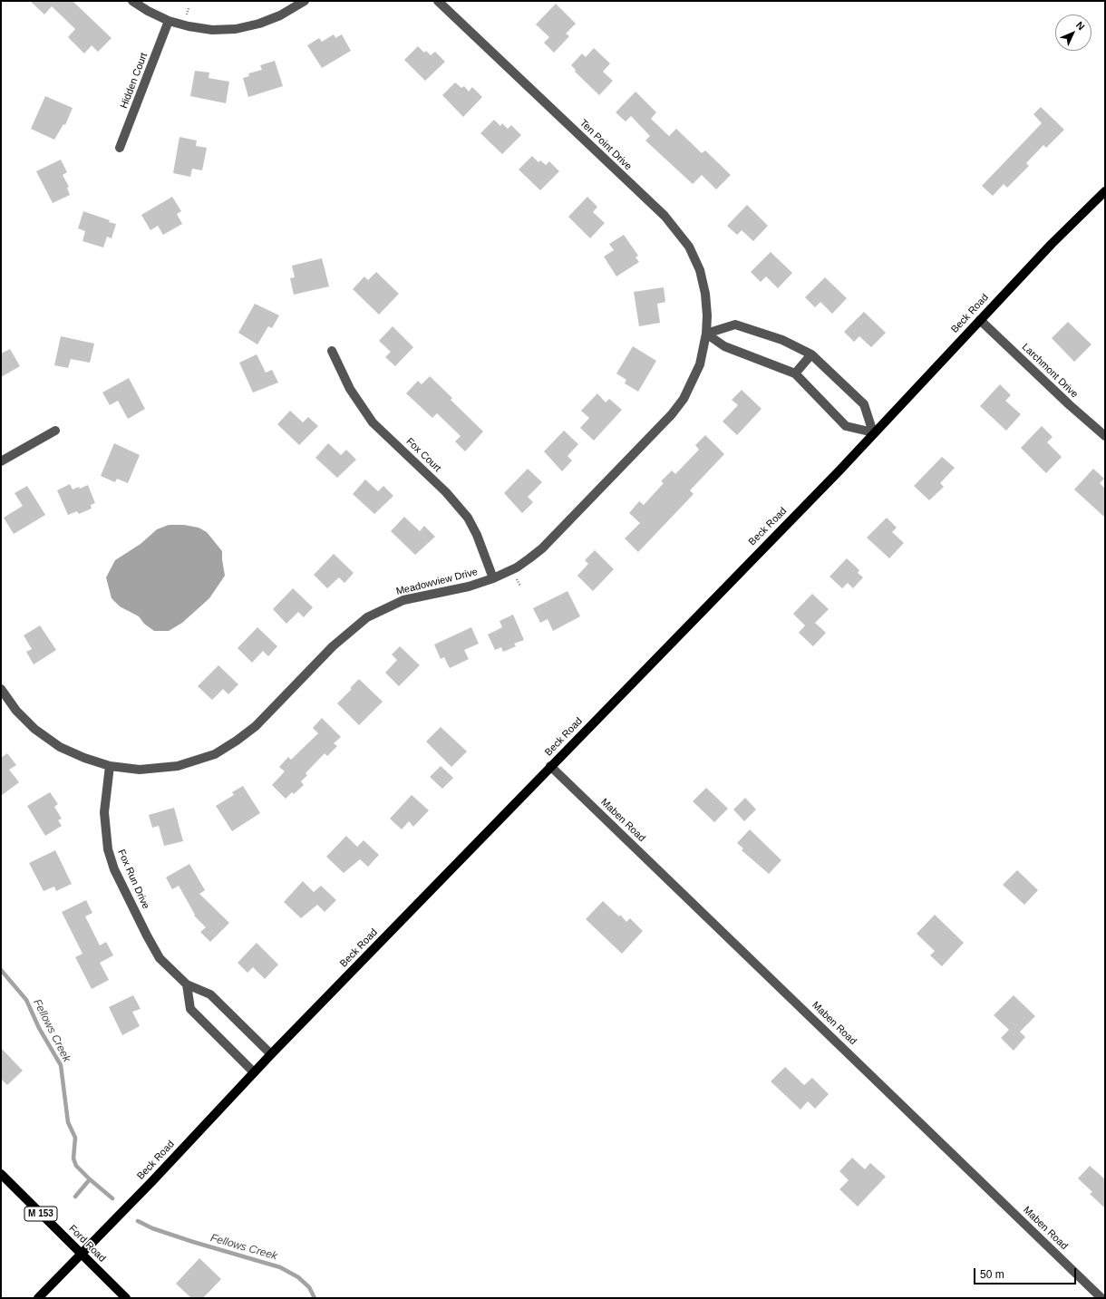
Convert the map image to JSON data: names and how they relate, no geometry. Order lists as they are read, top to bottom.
{
  "streets": {
    "main road": ["Beck Road", "M 153", "Ford Road"],
    "street": [
      "Hidden Court",
      "Ten Point Drive",
      "Larchmont Drive",
      "Fox Court",
      "Meadowview Drive",
      "Maben Road",
      "Fox Run Drive"
    ]
  },
  "crossings": [
    ["Ten Point Drive", "Meadowview Drive"],
    ["Beck Road", "Larchmont Drive"],
    ["Beck Road", "Maben Road"],
    ["Beck Road", "Fox Run Drive"],
    ["Beck Road", "Ford Road"],
    ["Fox Court", "Meadowview Drive"],
    ["Meadowview Drive", "Fox Run Drive"]
  ],
  "water": ["Fellows Creek"],
  "scale_bar": "50 m",
  "north": "top right"
}
